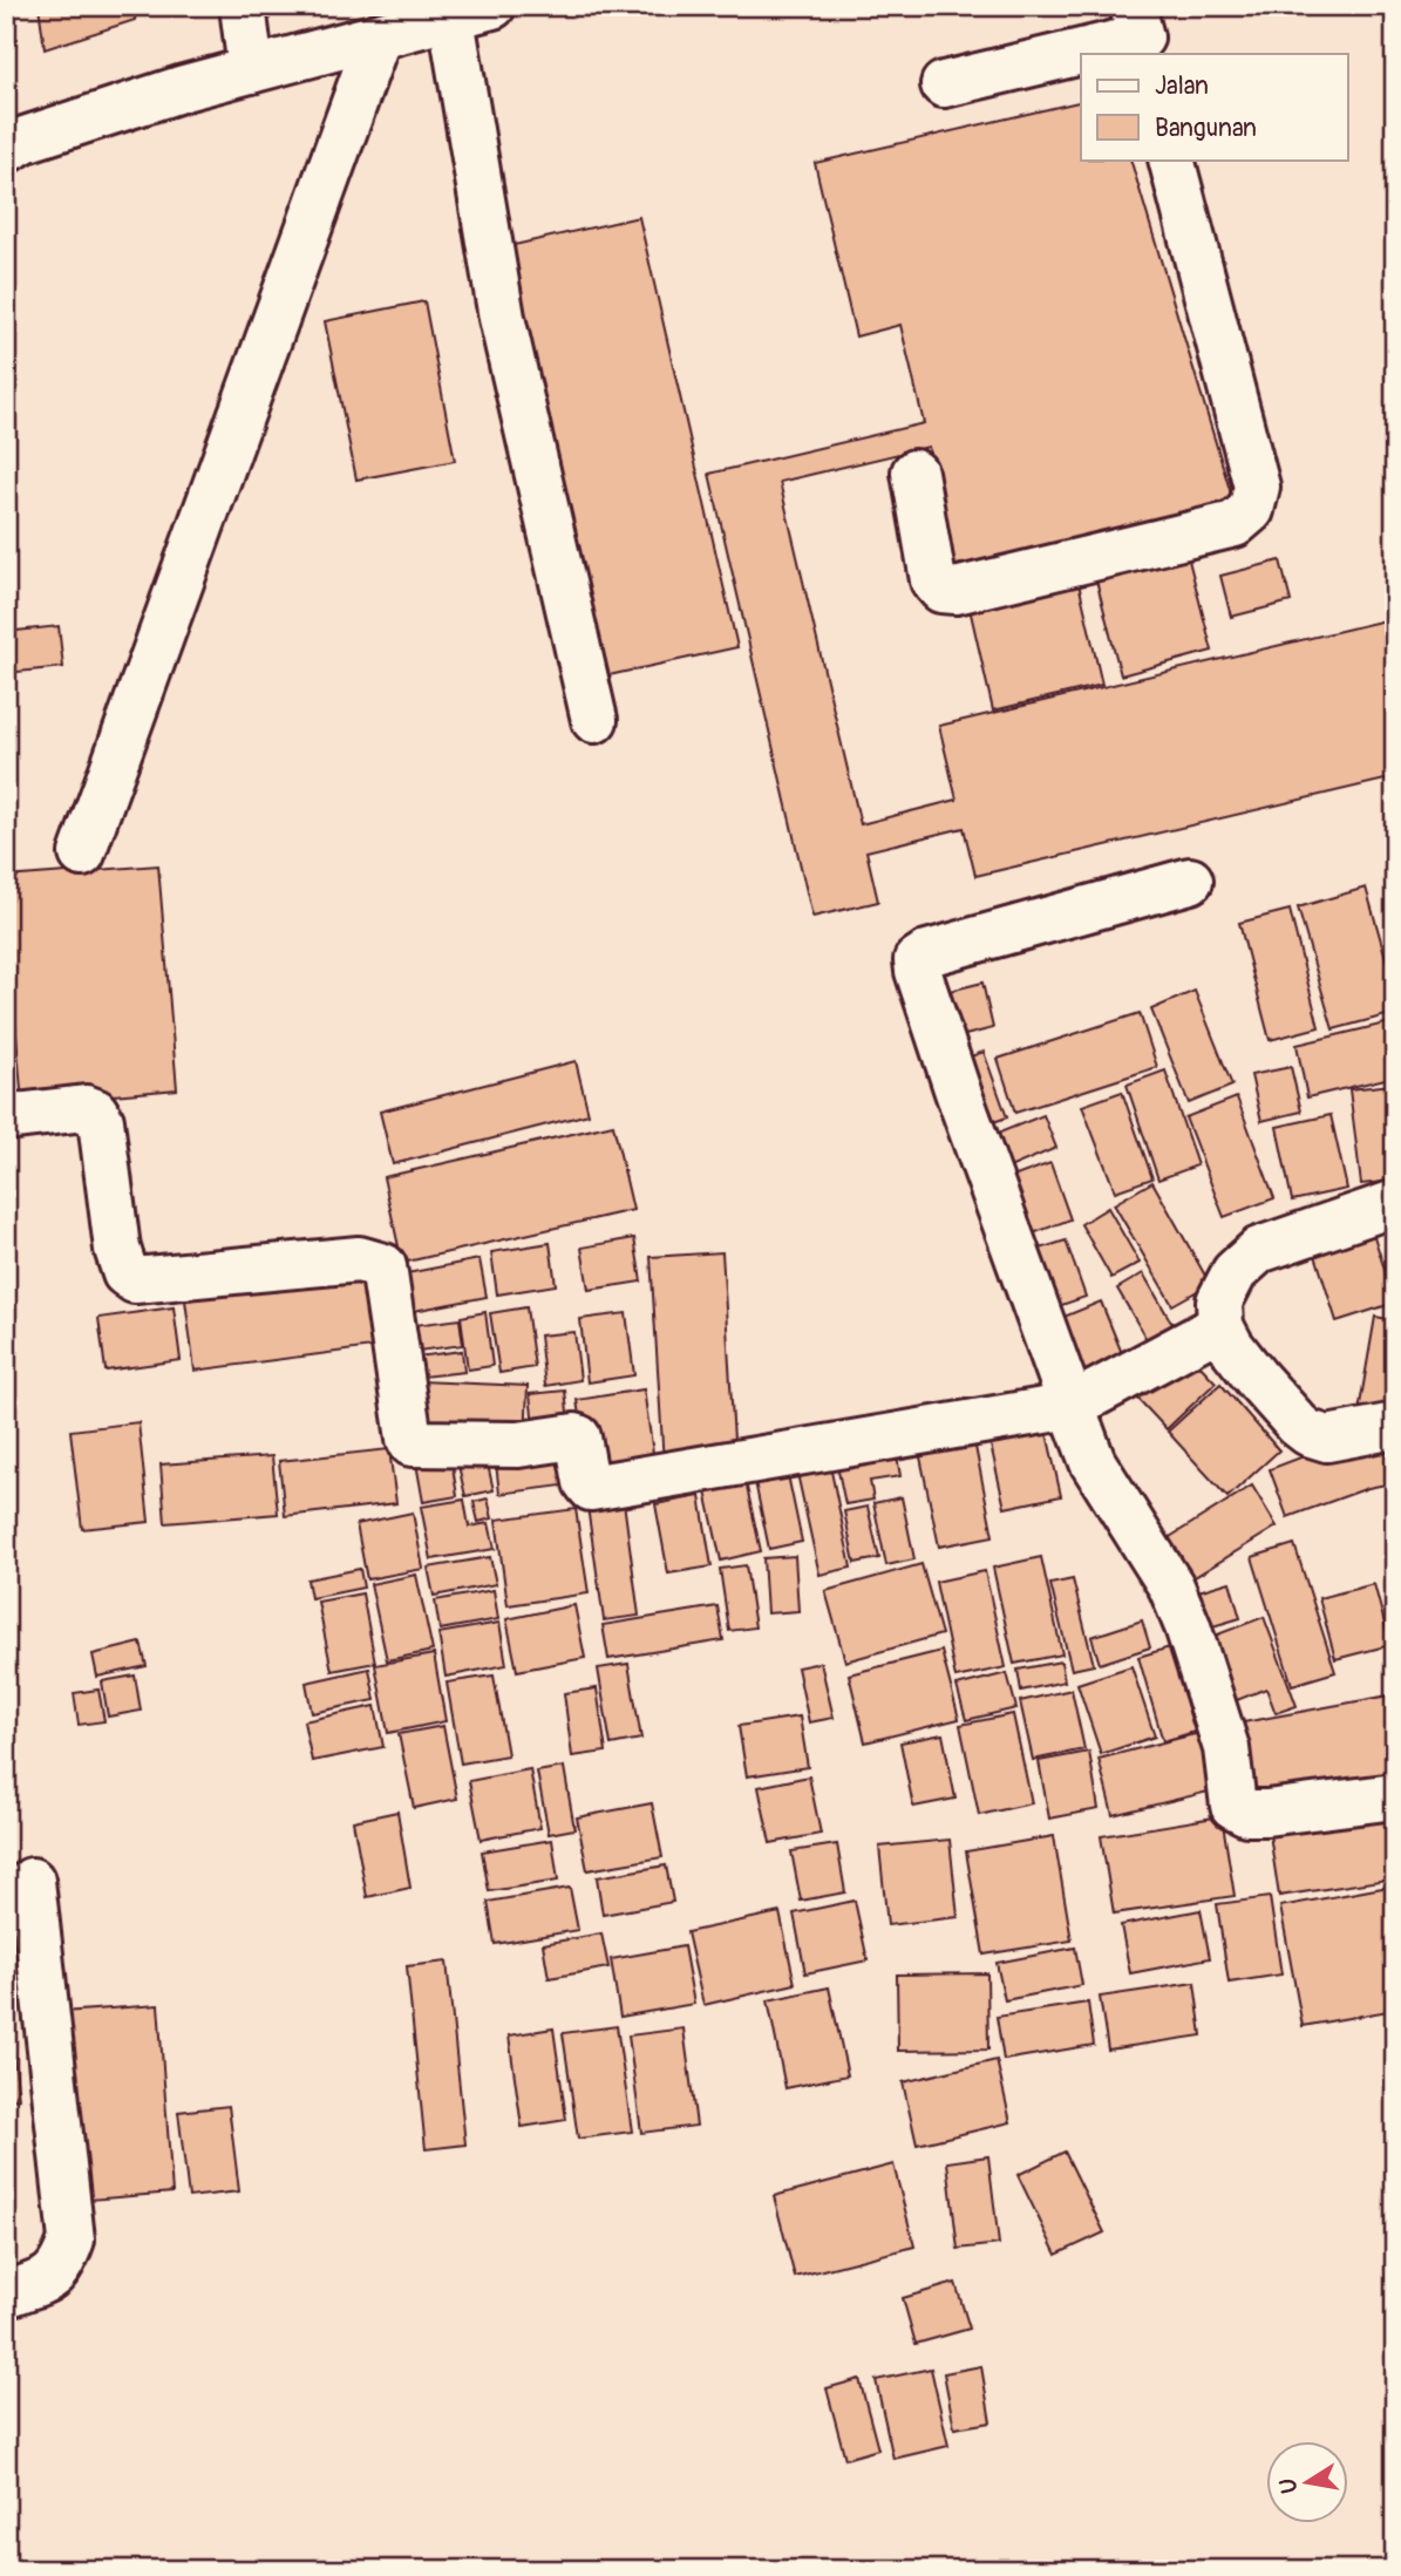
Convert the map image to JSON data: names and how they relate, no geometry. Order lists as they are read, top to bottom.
{
  "legend": ["Jalan", "Bangunan"],
  "north": "left"
}
